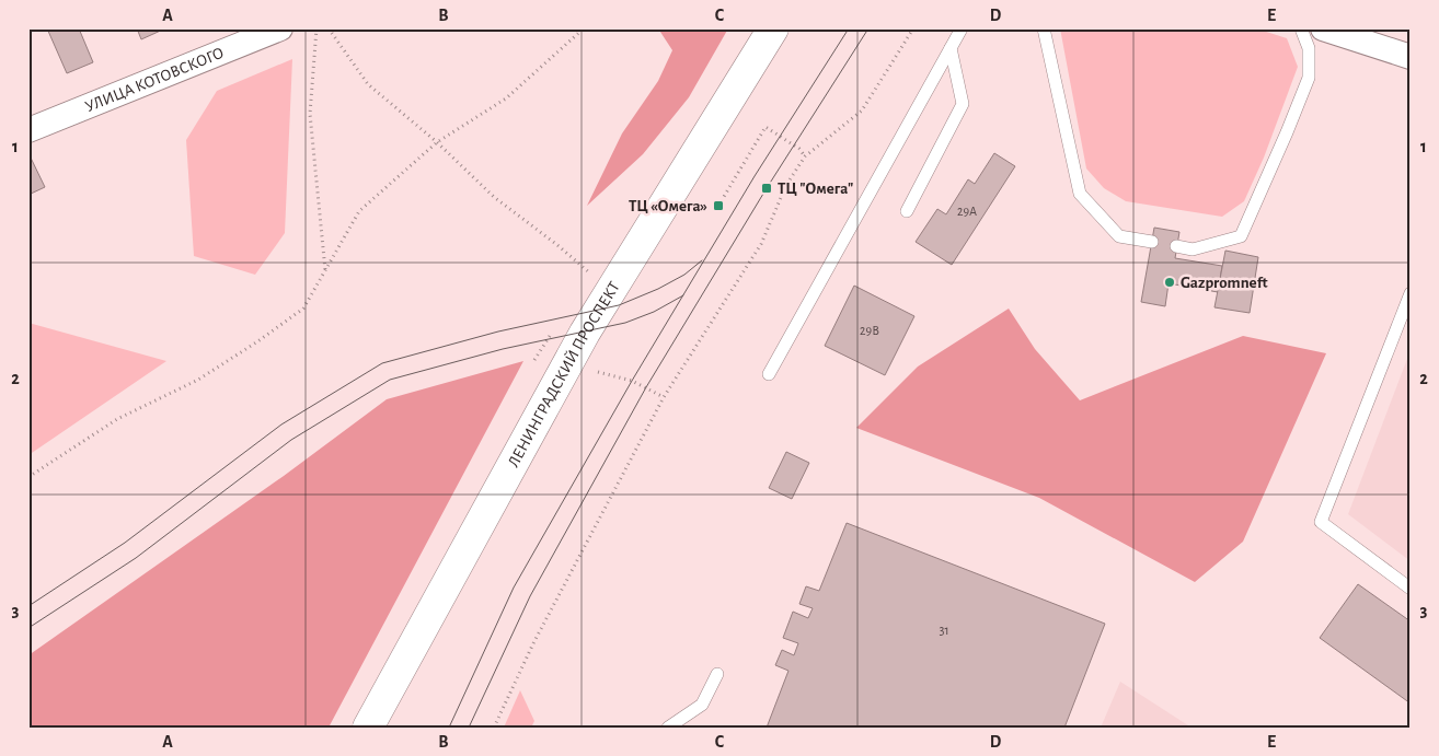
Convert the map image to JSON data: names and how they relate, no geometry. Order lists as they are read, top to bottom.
{
  "streets": {
    "main road": ["ЛЕНИНГРАДСКИЙ ПРОСПЕКТ"],
    "street": ["УЛИЦА КОТОВСКОГО"]
  },
  "places": {
    "transit": ["ТЦ \"Омега\"", "ТЦ «Омега»"],
    "other": ["Gazpromneft"]
  },
  "house_numbers": ["29А", "29В", "31"],
  "grid": {
    "columns": [
      "A",
      "B",
      "C",
      "D",
      "E"
    ],
    "rows": ["1", "2", "3"]
  }
}
